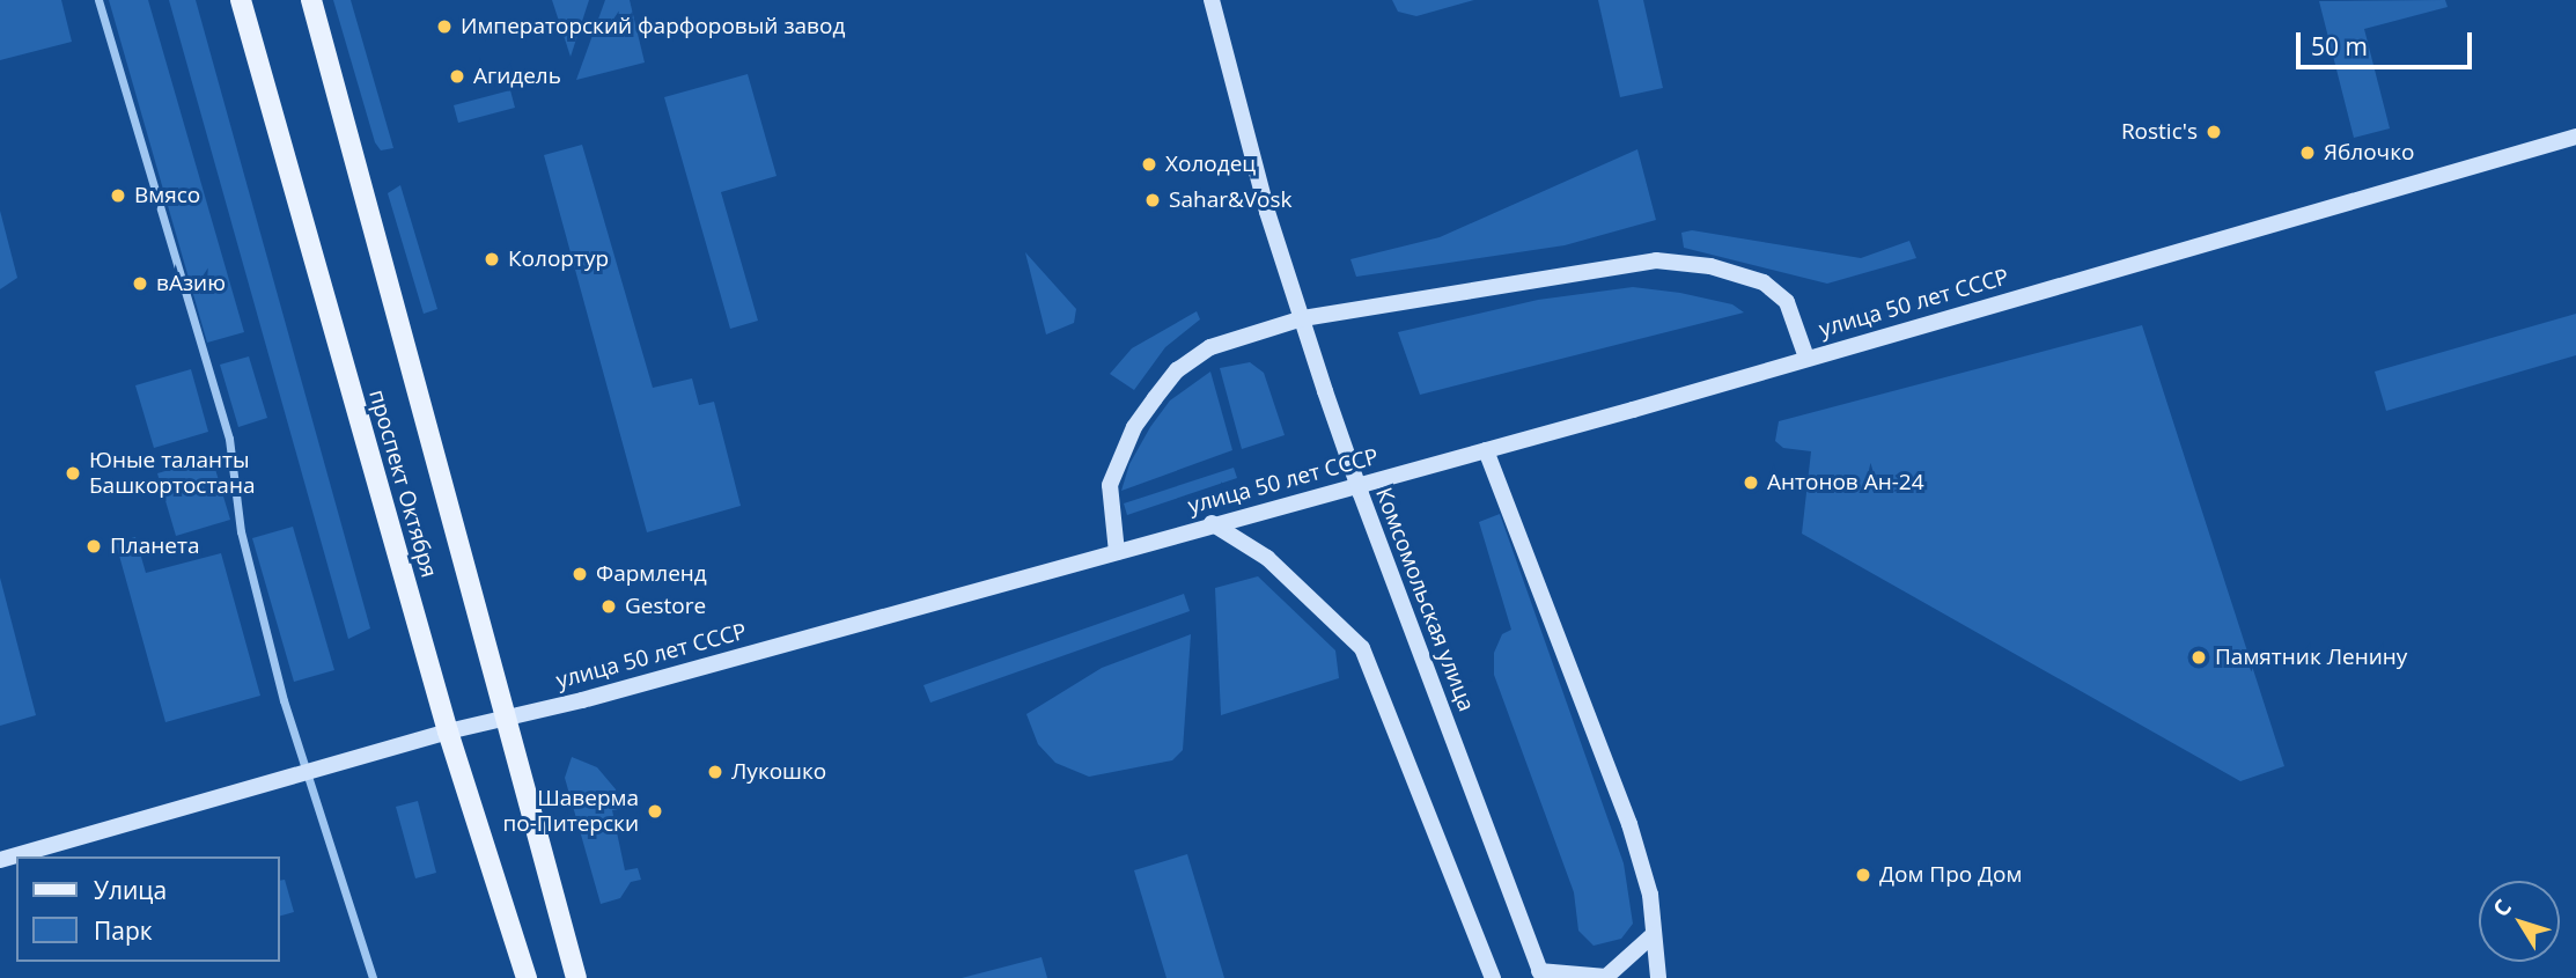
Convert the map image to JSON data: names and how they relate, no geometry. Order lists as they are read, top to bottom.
{
  "streets": {
    "main road": ["улица 50 лет СССР", "проспект Октября", "Комсомольская улица"]
  },
  "crossings": [
    ["улица 50 лет СССР", "проспект Октября"]
  ],
  "places": [
    "Императорский фарфоровый завод",
    "Агидель",
    "Rostic's",
    "Яблочко",
    "Холодец",
    "Вмясо",
    "Sahar&Vosk",
    "Колортур",
    "вАзию",
    "Юные таланты Башкортостана",
    "Антонов Ан-24",
    "Планета",
    "Фармленд",
    "Gestore",
    "Памятник Ленину",
    "Лукошко",
    "Шаверма по-Питерски",
    "Дом Про Дом"
  ],
  "legend": ["Улица", "Парк"],
  "scale_bar": "50 m",
  "north": "top left"
}
